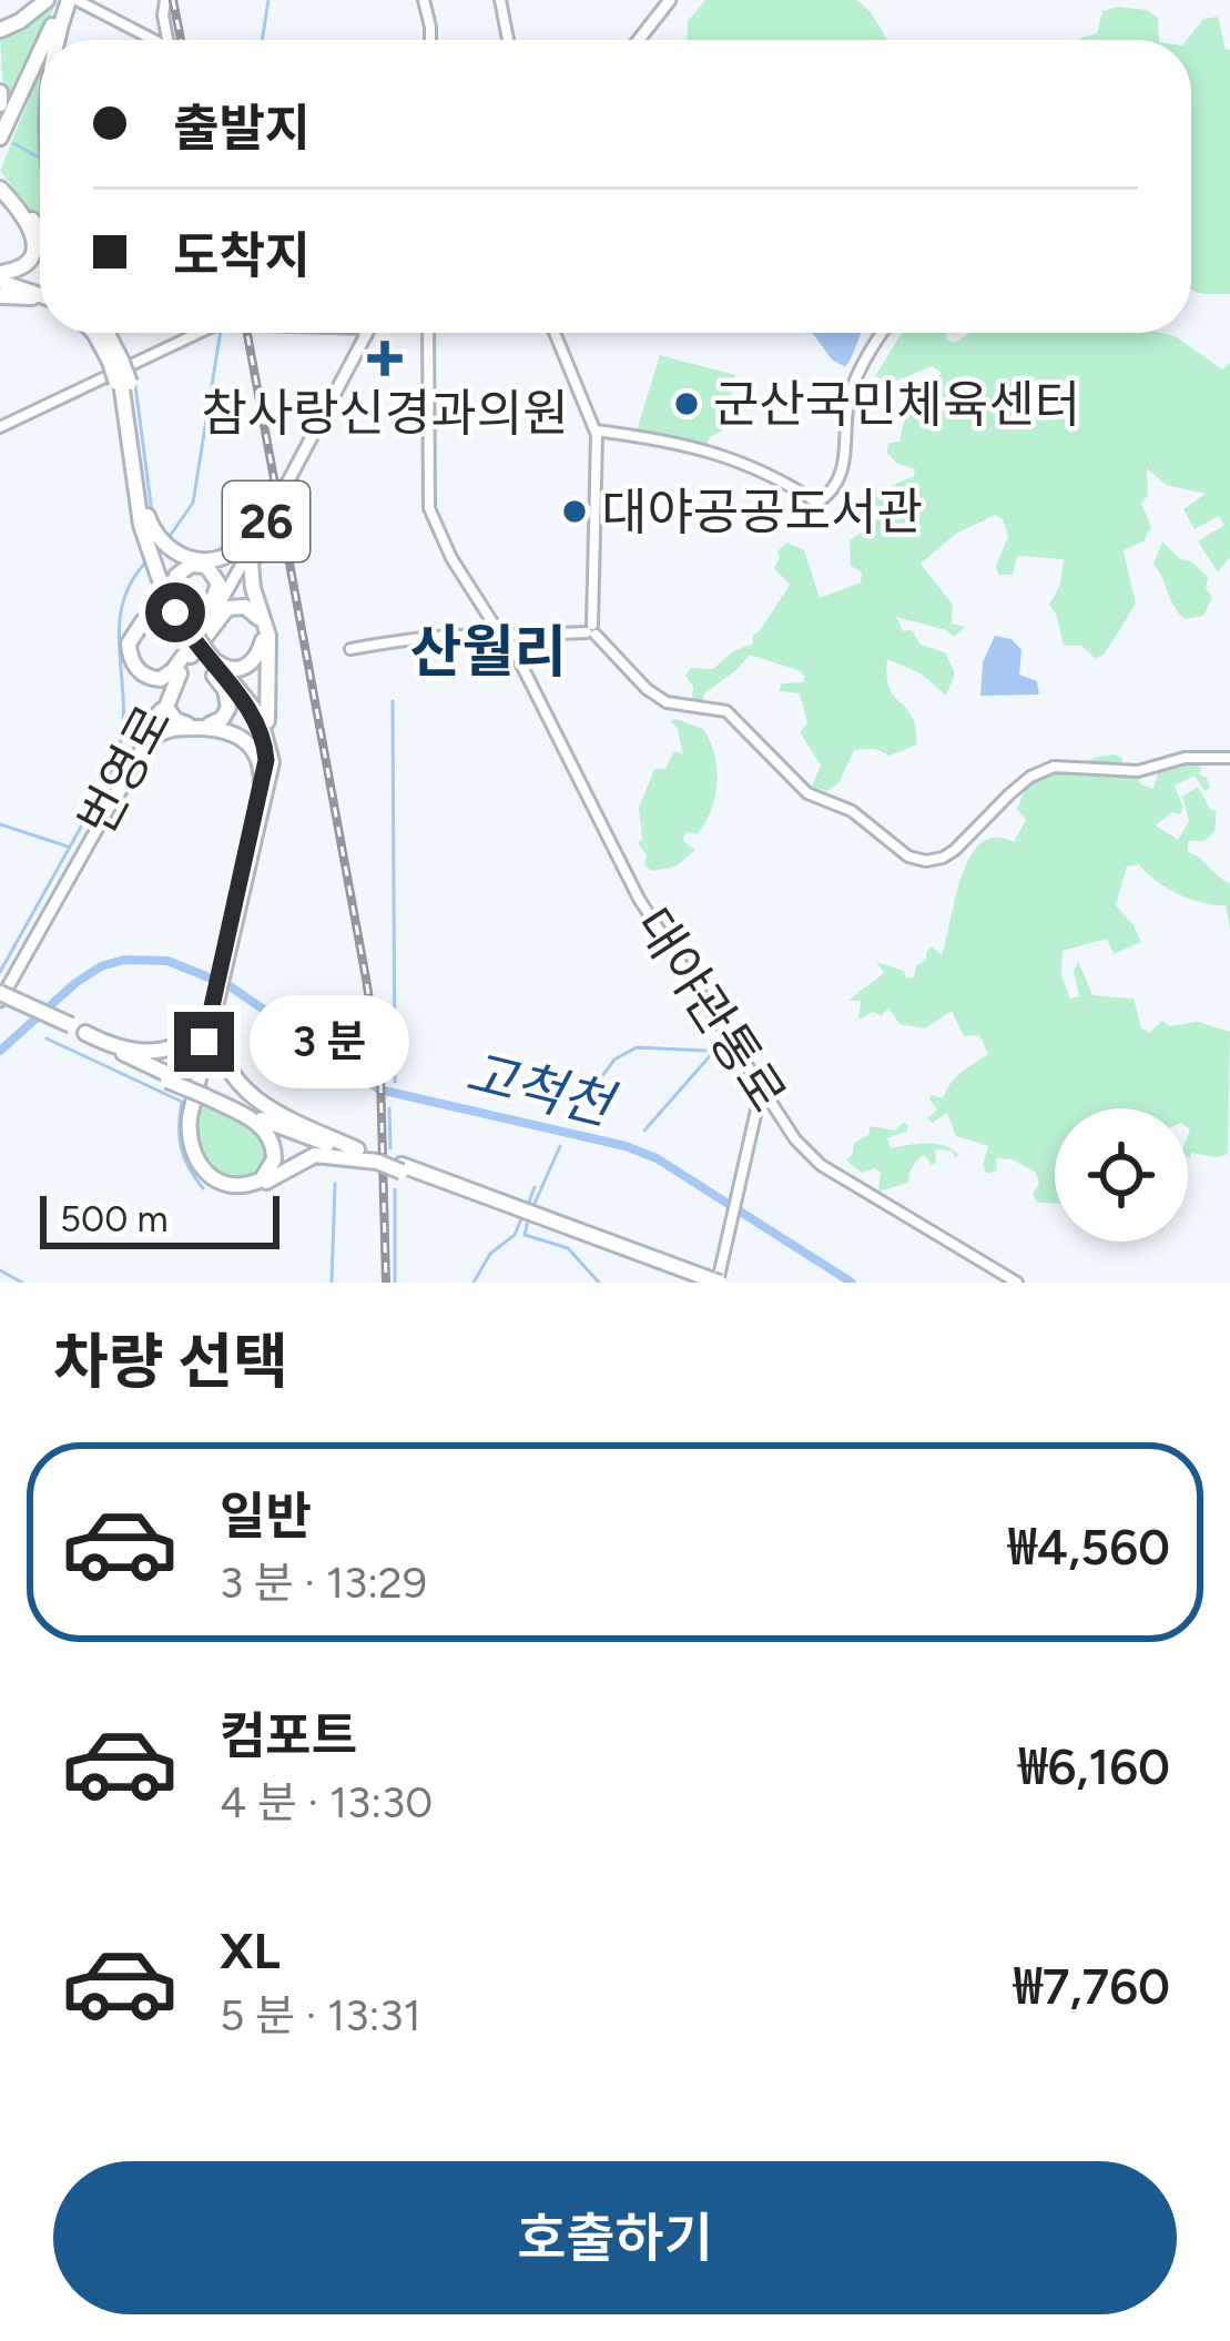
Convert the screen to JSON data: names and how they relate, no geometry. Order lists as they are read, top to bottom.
{
  "streets": {
    "main road": ["26", "번영로", "대야관통로"]
  },
  "districts": ["산월리"],
  "water": ["고척천"],
  "places": {
    "health": ["참사랑신경과의원"],
    "other": ["군산국민체육센터", "대야공공도서관"]
  },
  "scale_bar": "500 m",
  "page": {
    "banner": ["출발지", "도착지"],
    "bubble": "3 분",
    "scale": "500 m",
    "heading": "차량 선택",
    "list": [
      {
        "name": "일반",
        "note": "3 분 · 13:29",
        "value": "₩4,560"
      },
      {
        "name": "컴포트",
        "note": "4 분 · 13:30",
        "value": "₩6,160"
      },
      {
        "name": "XL",
        "note": "5 분 · 13:31",
        "value": "₩7,760"
      }
    ],
    "buttons": "호출하기"
  }
}
